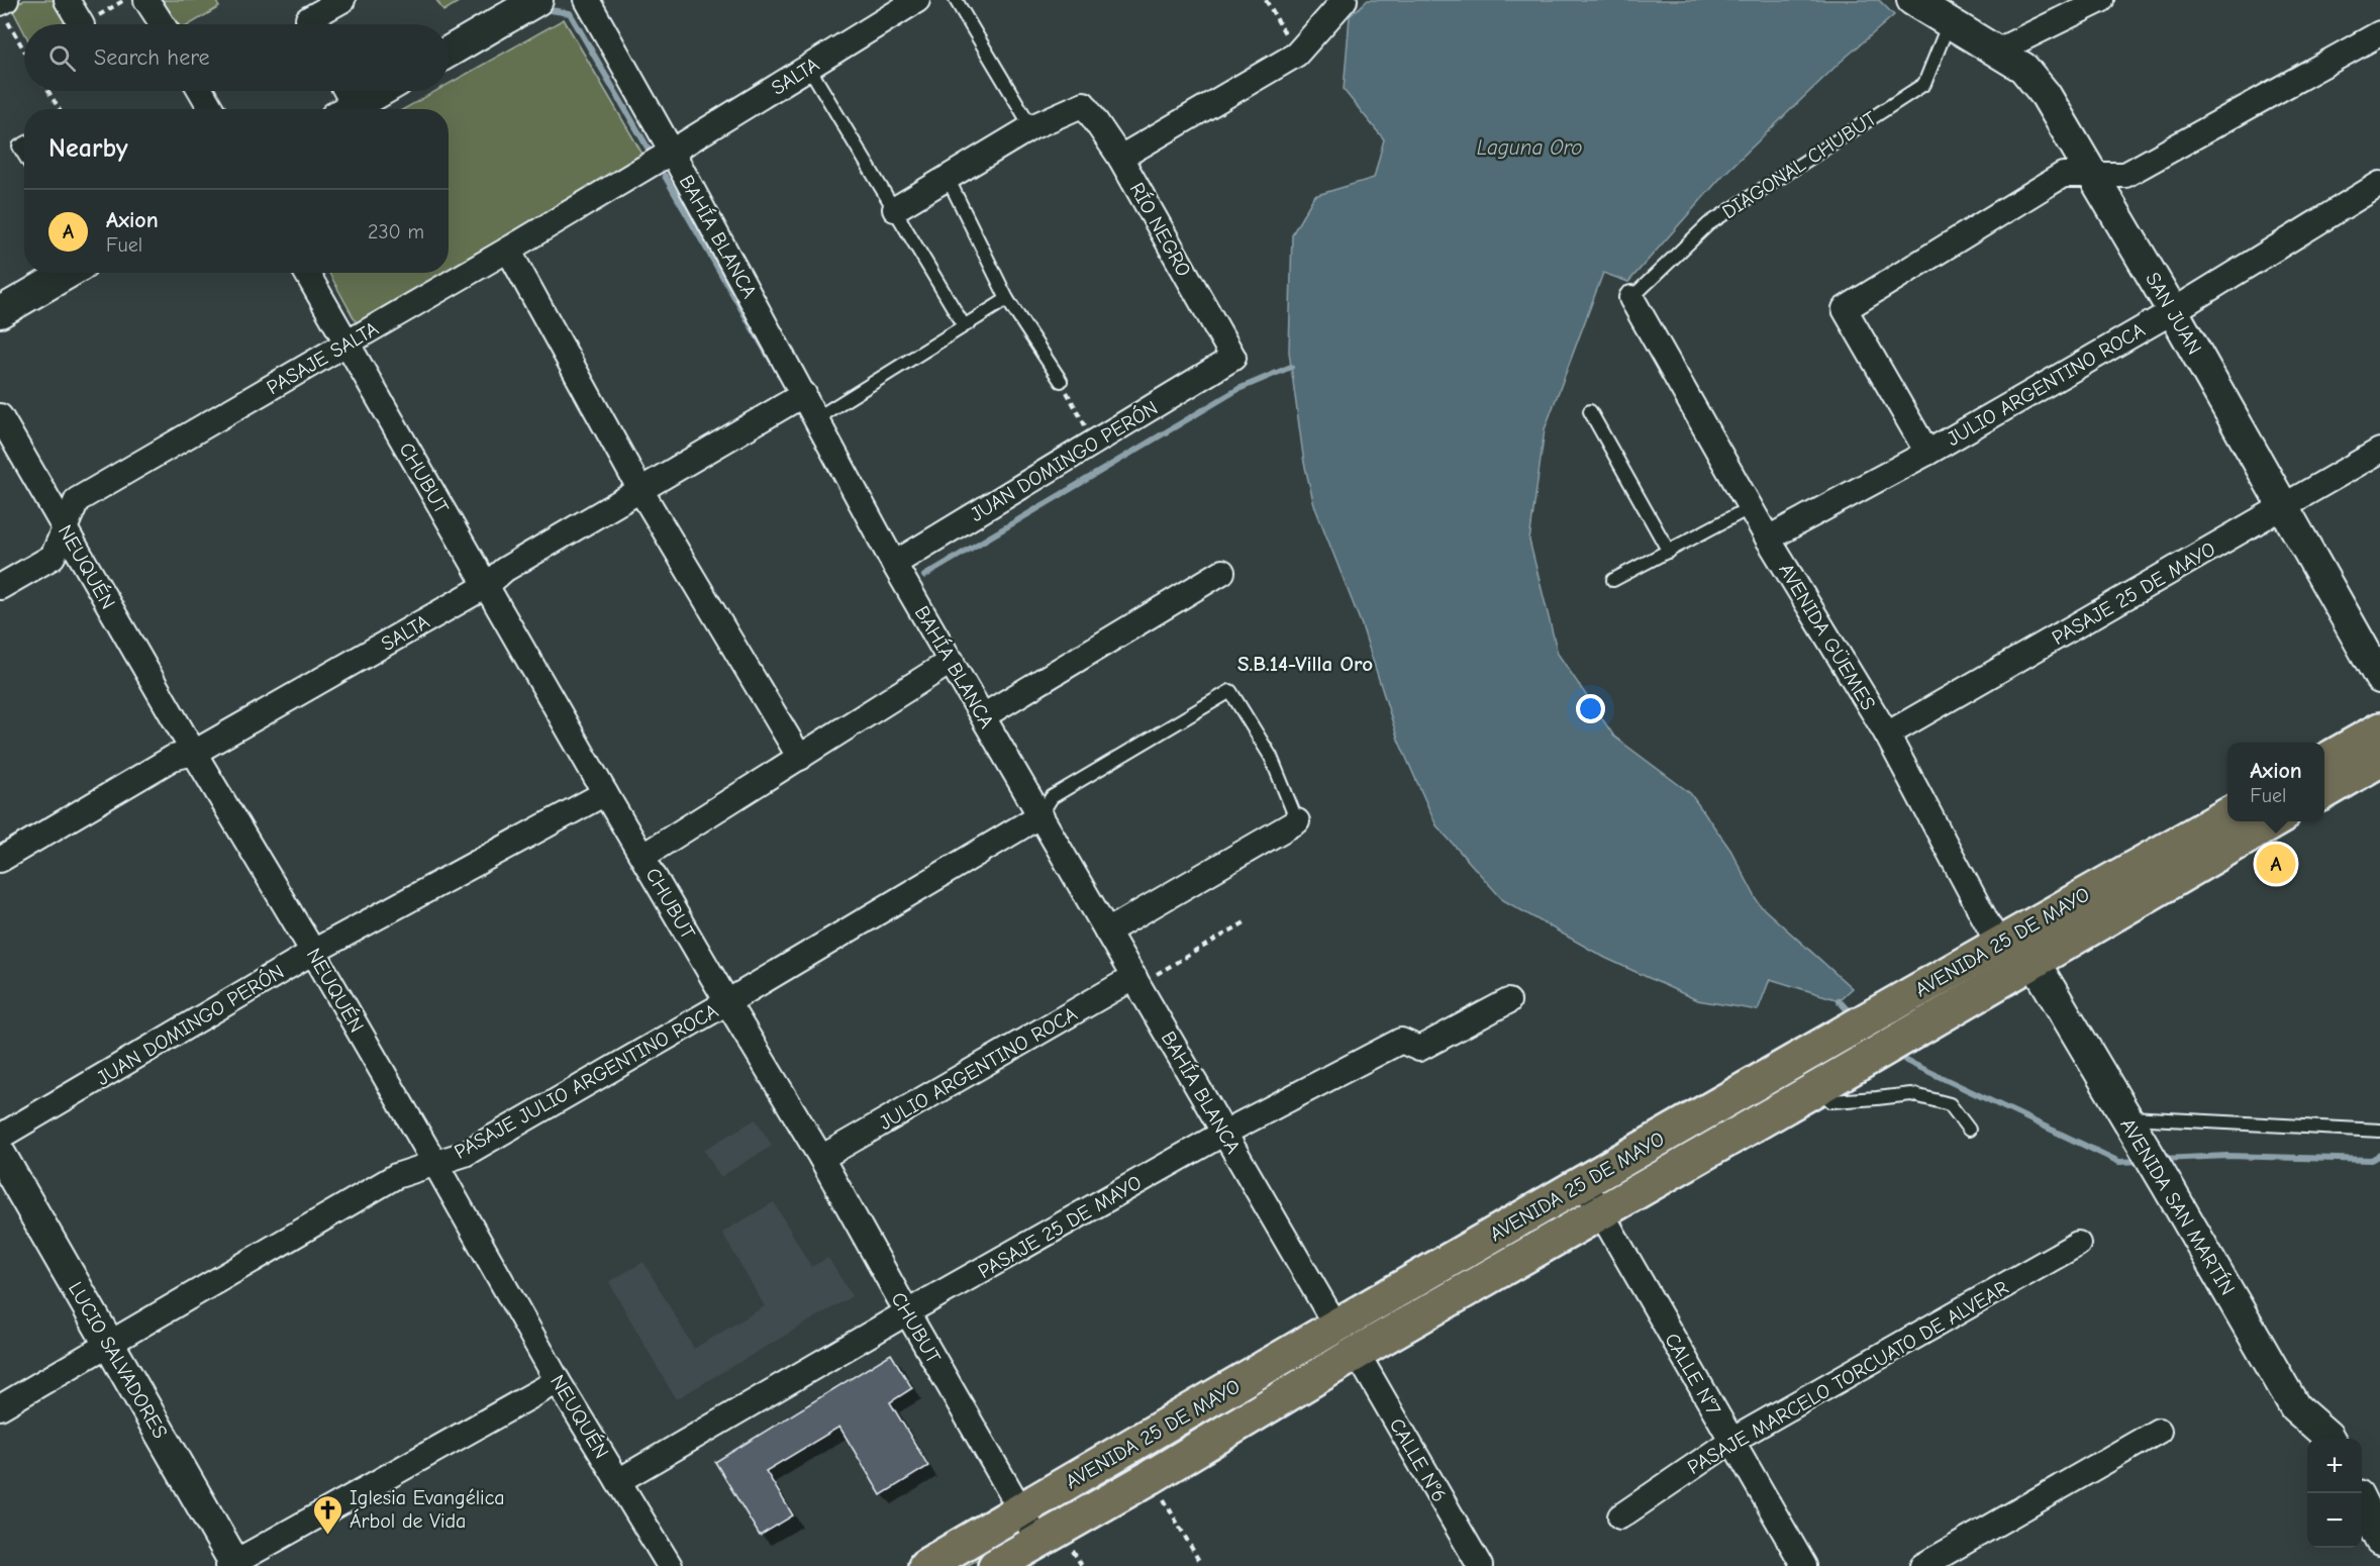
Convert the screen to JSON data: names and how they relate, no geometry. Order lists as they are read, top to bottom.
{
  "streets": {
    "main road": ["AVENIDA 25 DE MAYO"],
    "street": [
      "SALTA",
      "RÍO NEGRO",
      "BAHÍA BLANCA",
      "SAN JUAN",
      "PASAJE SALTA",
      "JULIO ARGENTINO ROCA",
      "JUAN DOMINGO PERÓN",
      "CHUBUT",
      "NEUQUÉN",
      "PASAJE 25 DE MAYO",
      "AVENIDA GÜEMES",
      "PASAJE JULIO ARGENTINO ROCA",
      "AVENIDA SAN MARTÍN",
      "LUCIO SALVADORES",
      "CALLE N°7",
      "PASAJE MARCELO TORCUATO DE ALVEAR",
      "CALLE N°6"
    ],
    "lane": ["DIAGONAL CHUBUT"]
  },
  "crossings": [
    ["SALTA", "BAHÍA BLANCA"],
    ["SALTA", "PASAJE SALTA"],
    ["SALTA", "CHUBUT"],
    ["SALTA", "NEUQUÉN"],
    ["DIAGONAL CHUBUT", "SAN JUAN"],
    ["DIAGONAL CHUBUT", "AVENIDA GÜEMES"],
    ["RÍO NEGRO", "JUAN DOMINGO PERÓN"],
    ["BAHÍA BLANCA", "PASAJE SALTA"],
    ["BAHÍA BLANCA", "JULIO ARGENTINO ROCA"],
    ["BAHÍA BLANCA", "JUAN DOMINGO PERÓN"],
    ["BAHÍA BLANCA", "PASAJE 25 DE MAYO"],
    ["BAHÍA BLANCA", "AVENIDA 25 DE MAYO"],
    ["BAHÍA BLANCA", "PASAJE JULIO ARGENTINO ROCA"],
    ["SAN JUAN", "JULIO ARGENTINO ROCA"],
    ["SAN JUAN", "PASAJE 25 DE MAYO"],
    ["PASAJE SALTA", "CHUBUT"],
    ["PASAJE SALTA", "NEUQUÉN"],
    ["JULIO ARGENTINO ROCA", "CHUBUT"],
    ["JULIO ARGENTINO ROCA", "AVENIDA GÜEMES"],
    ["JUAN DOMINGO PERÓN", "CHUBUT"],
    ["JUAN DOMINGO PERÓN", "NEUQUÉN"],
    ["CHUBUT", "PASAJE 25 DE MAYO"],
    ["CHUBUT", "AVENIDA 25 DE MAYO"],
    ["CHUBUT", "PASAJE JULIO ARGENTINO ROCA"],
    ["NEUQUÉN", "PASAJE 25 DE MAYO"],
    ["NEUQUÉN", "PASAJE JULIO ARGENTINO ROCA"],
    ["PASAJE 25 DE MAYO", "AVENIDA GÜEMES"],
    ["AVENIDA GÜEMES", "AVENIDA 25 DE MAYO"],
    ["AVENIDA 25 DE MAYO", "AVENIDA SAN MARTÍN"],
    ["AVENIDA 25 DE MAYO", "CALLE N°7"],
    ["AVENIDA 25 DE MAYO", "CALLE N°6"],
    ["PASAJE JULIO ARGENTINO ROCA", "LUCIO SALVADORES"],
    ["CALLE N°7", "PASAJE MARCELO TORCUATO DE ALVEAR"]
  ],
  "districts": ["S.B.14-Villa Oro"],
  "water": ["Laguna Oro"],
  "places": {
    "church": ["Iglesia Evangélica Árbol de Vida"]
  },
  "page": {
    "search": "Search here",
    "heading": "Nearby",
    "list": [
      {
        "mark": "A",
        "name": "Axion",
        "note": "Fuel",
        "value": "230 m"
      }
    ],
    "popup": ["Axion", "Fuel"],
    "pins": "A",
    "map_buttons": ["+", "−"]
  }
}
